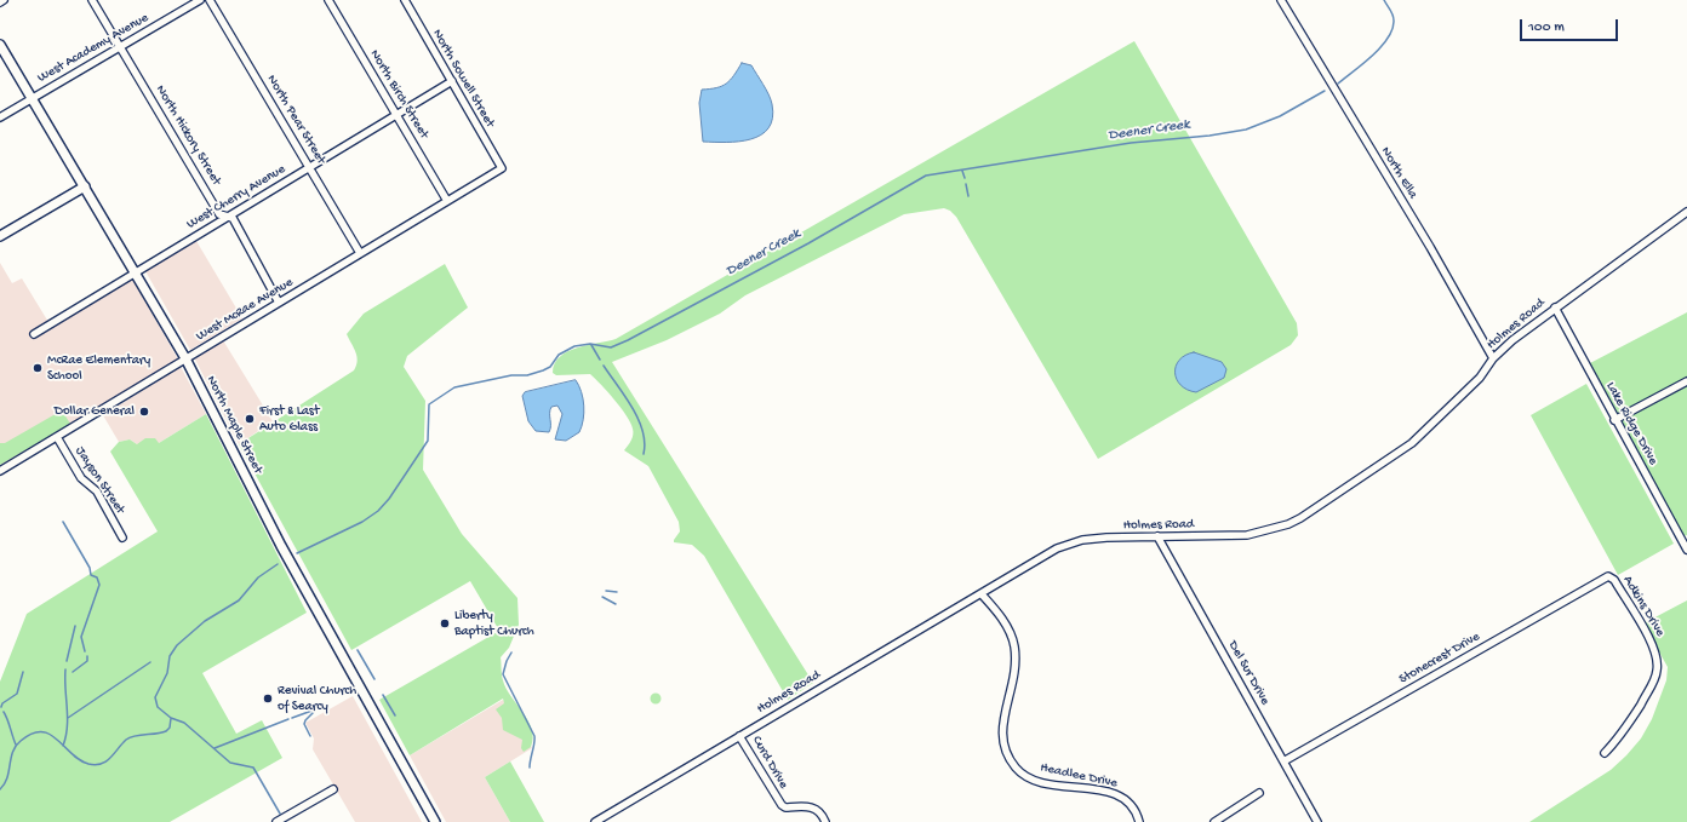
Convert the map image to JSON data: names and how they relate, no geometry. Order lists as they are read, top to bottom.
{
  "streets": {
    "main road": ["North Maple Street"],
    "street": [
      "West Academy Avenue",
      "North Sowell Street",
      "North Birch Street",
      "North Pear Street",
      "North Hickory Street",
      "North Ella",
      "West Cherry Avenue",
      "West McRae Avenue",
      "Holmes Road",
      "Lake Ridge Drive",
      "Jayson Street",
      "Adkins Drive",
      "Stonecrest Drive",
      "Del Sur Drive",
      "Curd Drive",
      "Headlee Drive"
    ]
  },
  "crossings": [
    ["West Academy Avenue", "North Hickory Street"],
    ["West Academy Avenue", "North Maple Street"],
    ["North Sowell Street", "West Cherry Avenue"],
    ["North Sowell Street", "West McRae Avenue"],
    ["North Birch Street", "West Cherry Avenue"],
    ["North Birch Street", "West McRae Avenue"],
    ["North Pear Street", "West Cherry Avenue"],
    ["North Pear Street", "West McRae Avenue"],
    ["North Hickory Street", "West Cherry Avenue"],
    ["North Hickory Street", "West McRae Avenue"],
    ["North Ella", "Holmes Road"],
    ["West Cherry Avenue", "North Maple Street"],
    ["West McRae Avenue", "North Maple Street"],
    ["West McRae Avenue", "Jayson Street"],
    ["Holmes Road", "Lake Ridge Drive"],
    ["Holmes Road", "Del Sur Drive"],
    ["Holmes Road", "Curd Drive"],
    ["Holmes Road", "Headlee Drive"],
    ["Adkins Drive", "Stonecrest Drive"],
    ["Stonecrest Drive", "Del Sur Drive"]
  ],
  "water": ["Deener Creek"],
  "places": [
    "McRae Elementary School",
    "Dollar General",
    "First & Last Auto Glass",
    "Liberty Baptist Church",
    "Revival Church of Searcy"
  ],
  "scale_bar": "100 m"
}
